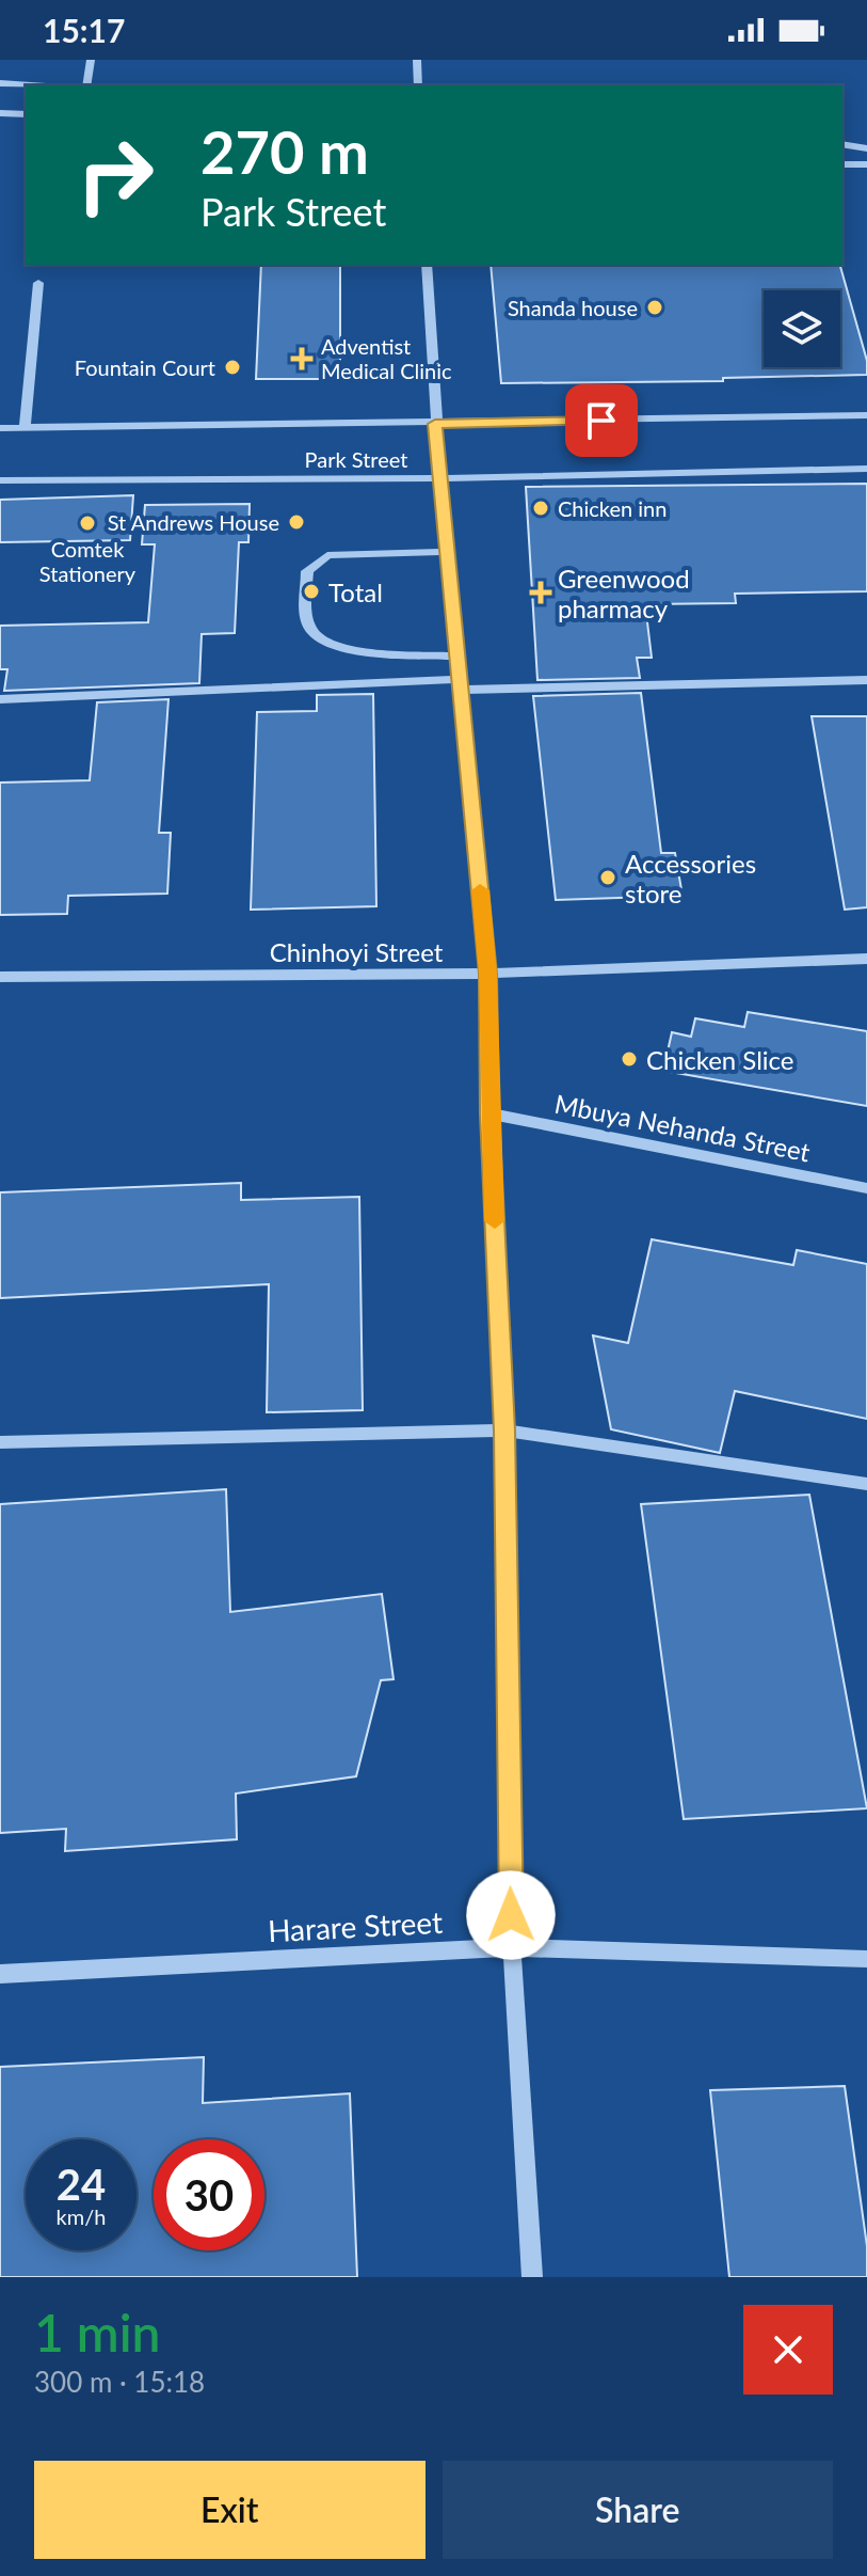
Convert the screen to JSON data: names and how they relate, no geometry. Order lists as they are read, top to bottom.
{
  "streets": {
    "street": [
      "Park Street",
      "Chinhoyi Street",
      "Mbuya Nehanda Street",
      "Harare Street"
    ]
  },
  "places": {
    "other": [
      "Shanda house",
      "Fountain Court",
      "Chicken inn",
      "St Andrews House",
      "Comtek Stationery",
      "Total",
      "Accessories store",
      "Chicken Slice"
    ],
    "health": ["Adventist Medical Clinic", "Greenwood pharmacy"]
  },
  "page": {
    "status": "15:17",
    "turn": ["270 m", "Park Street"],
    "speed": "24 km/h",
    "limit": "30",
    "heading": ["1 min", "300 m · 15:18"],
    "buttons": ["Exit", "Share"]
  }
}
